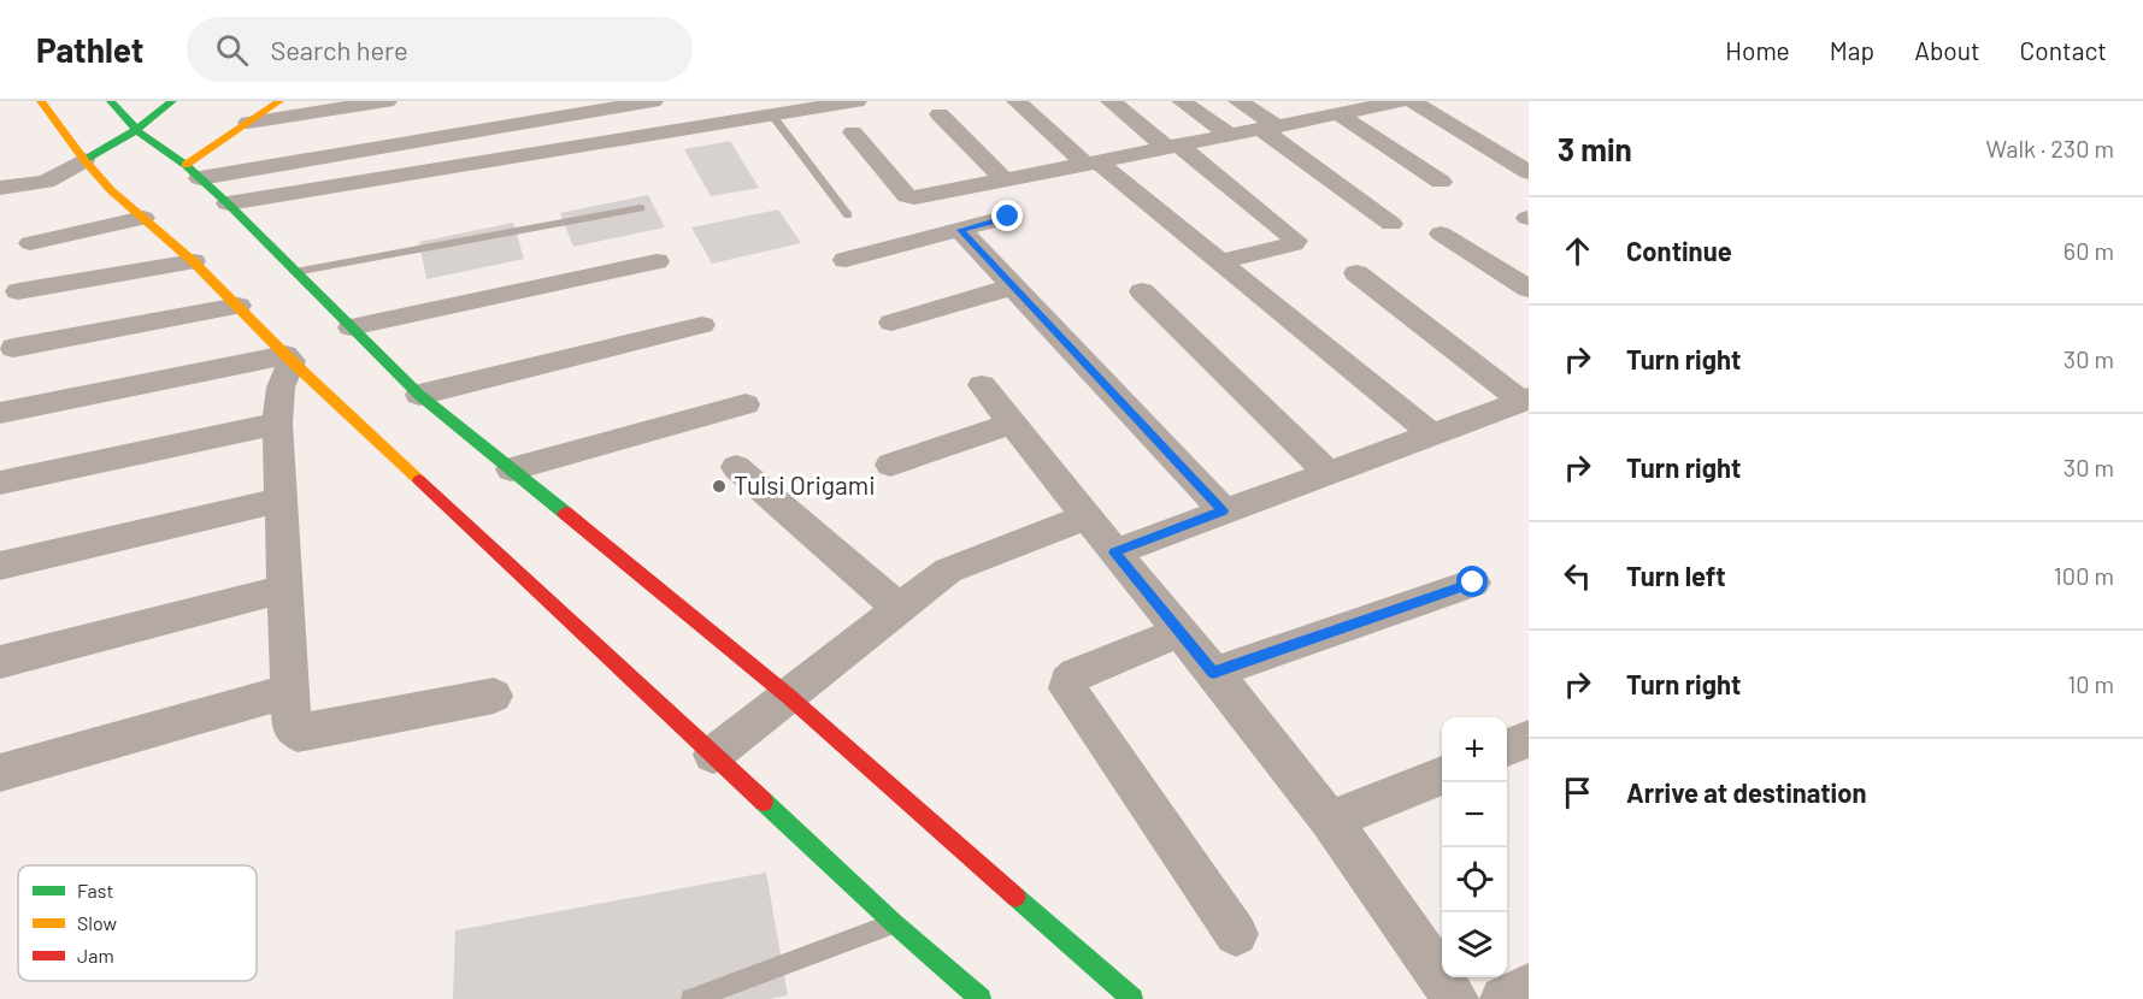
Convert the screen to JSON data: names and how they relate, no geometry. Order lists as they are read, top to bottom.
{
  "places": ["Tulsi Origami"],
  "legend": ["Fast", "Slow", "Jam"],
  "page": {
    "header": "Pathlet",
    "search": "Search here",
    "nav": [
      "Home",
      "Map",
      "About",
      "Contact"
    ],
    "heading": ["3 min", "Walk · 230 m"],
    "list": [
      ["Continue", "60 m"],
      ["Turn right", "30 m"],
      ["Turn right", "30 m"],
      ["Turn left", "100 m"],
      ["Turn right", "10 m"],
      "Arrive at destination"
    ],
    "map_buttons": ["+", "−"]
  }
}
